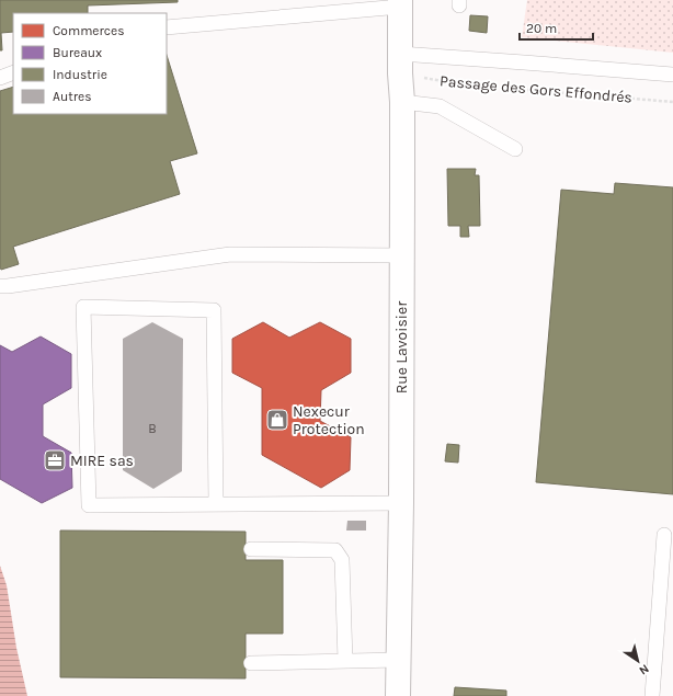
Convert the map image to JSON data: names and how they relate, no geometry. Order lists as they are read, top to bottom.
{
  "streets": {
    "street": ["Rue Lavoisier"],
    "path": ["Passage des Gors Effondrés"]
  },
  "crossings": [
    ["Passage des Gors Effondrés", "Rue Lavoisier"]
  ],
  "places": {
    "shop": ["Nexecur Protection"],
    "office": ["MIRE sas"]
  },
  "house_numbers": ["B"],
  "legend": [
    "Commerces",
    "Bureaux",
    "Industrie",
    "Autres"
  ],
  "scale_bar": "20 m",
  "north": "bottom right"
}
